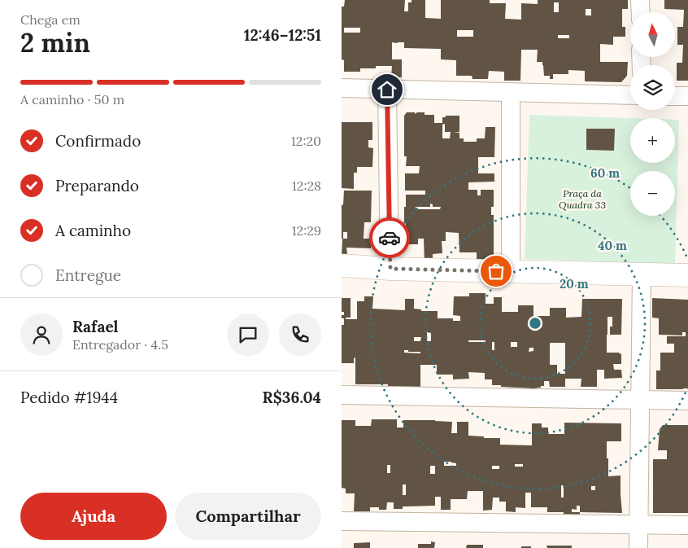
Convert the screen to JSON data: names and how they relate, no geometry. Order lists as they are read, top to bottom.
{
  "parks": ["Praça da Quadra 33"],
  "north": "top",
  "page": {
    "heading": ["2 min", "Chega em", "12:46–12:51"],
    "panel": [
      "Rafael",
      "Entregador · 4.5",
      "Pedido #1944",
      "R$36.04"
    ],
    "map_buttons": ["+", "−"],
    "bar": "A caminho · 50 m",
    "list": [
      ["Confirmado", "12:20"],
      ["Preparando", "12:28"],
      ["A caminho", "12:29"],
      "Entregue"
    ],
    "buttons": ["Ajuda", "Compartilhar"]
  },
  "rings": ["60 m", "40 m", "20 m"]
}
